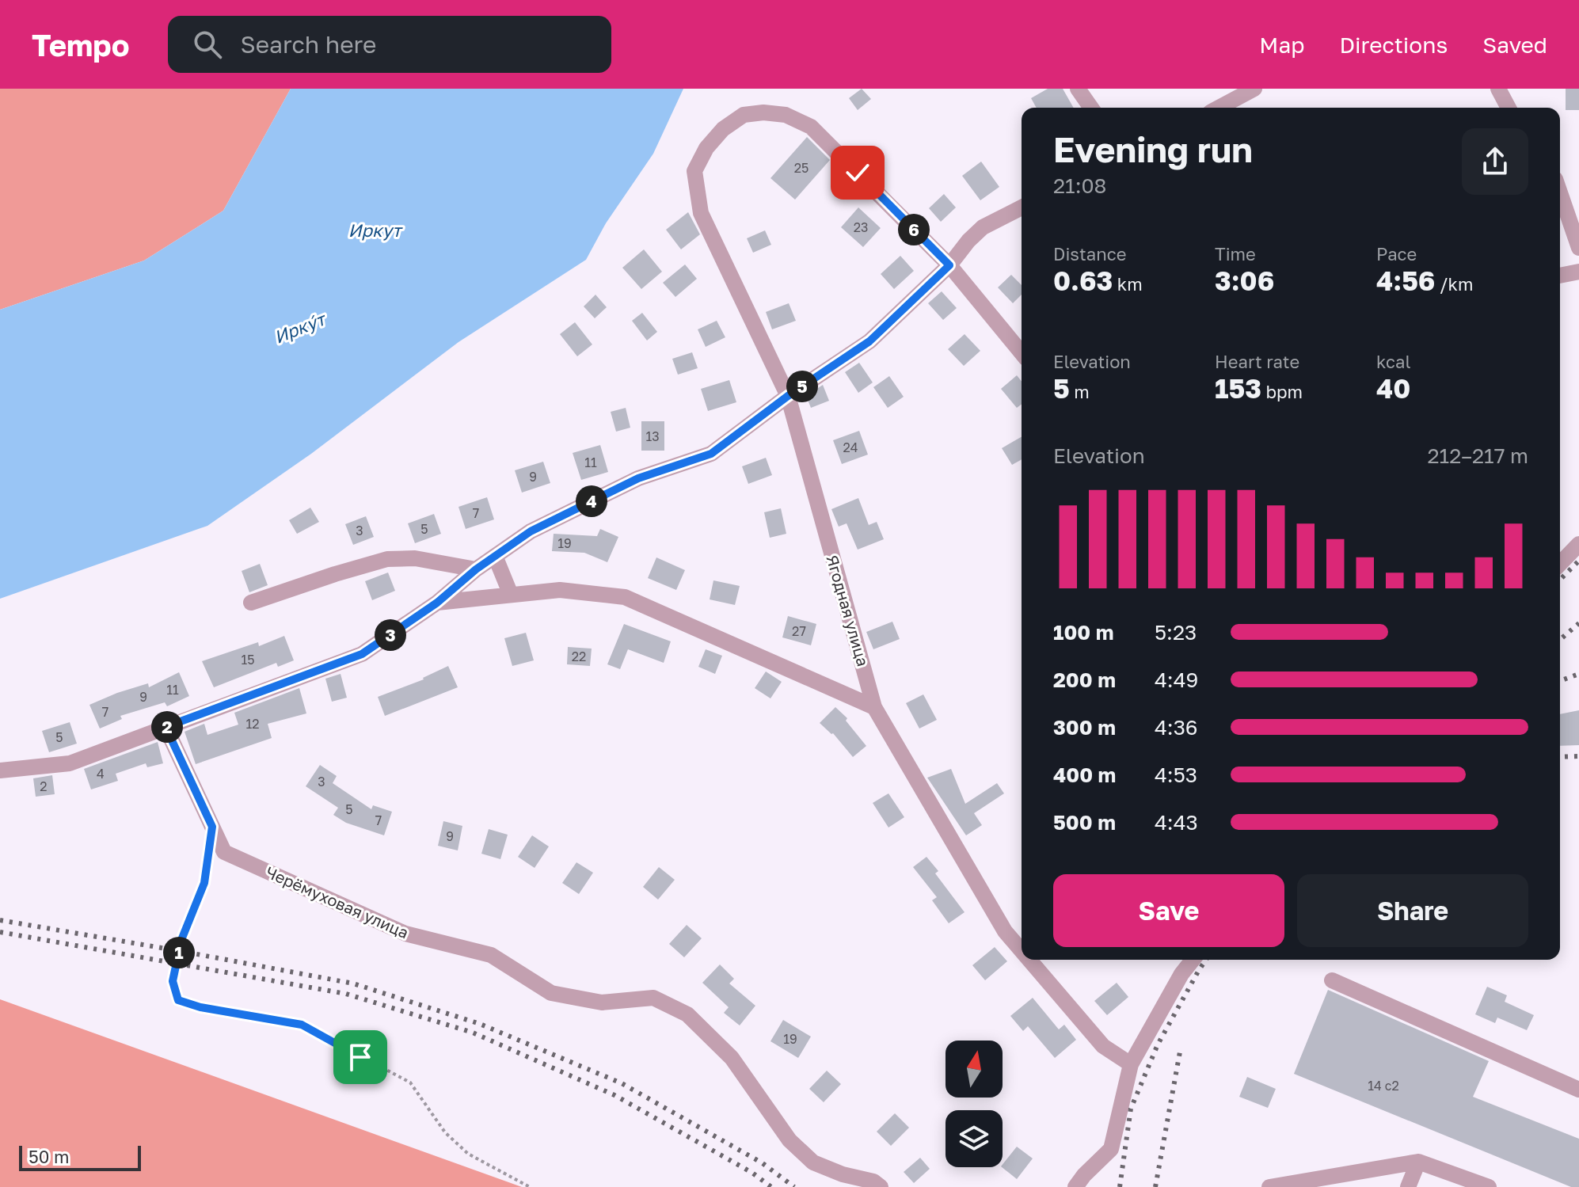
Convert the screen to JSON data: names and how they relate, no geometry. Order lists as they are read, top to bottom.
{
  "streets": {
    "street": ["Ягодная улица", "Черёмуховая улица"]
  },
  "water": ["Иркут", "Ирку́т"],
  "house_numbers": [
    "25",
    "23",
    "13",
    "24",
    "11",
    "9",
    "7",
    "5",
    "3",
    "19",
    "27",
    "22",
    "15",
    "11",
    "9",
    "7",
    "12",
    "5",
    "4",
    "3",
    "2",
    "5",
    "7",
    "9",
    "19",
    "14 с2"
  ],
  "scale_bar": "50 m",
  "north": "top",
  "page": {
    "header": "Tempo",
    "search": "Search here",
    "nav": ["Map", "Directions", "Saved"],
    "heading": ["Evening run", "21:08"],
    "pins": [
      "6",
      "5",
      "4",
      "3",
      "2",
      "1"
    ],
    "stats": [
      ["Distance", "0.63 km"],
      ["Time", "3:06"],
      ["Pace", "4:56 /km"],
      ["Elevation", "5 m"],
      ["Heart rate", "153 bpm"],
      ["kcal", "40"]
    ],
    "chart": ["Elevation", "212–217 m"],
    "list": [
      {
        "name": "100 m",
        "note": "5:23"
      },
      {
        "name": "200 m",
        "note": "4:49"
      },
      {
        "name": "300 m",
        "note": "4:36"
      },
      {
        "name": "400 m",
        "note": "4:53"
      },
      {
        "name": "500 m",
        "note": "4:43"
      }
    ],
    "buttons": ["Save", "Share"],
    "scale": "50 m"
  }
}
